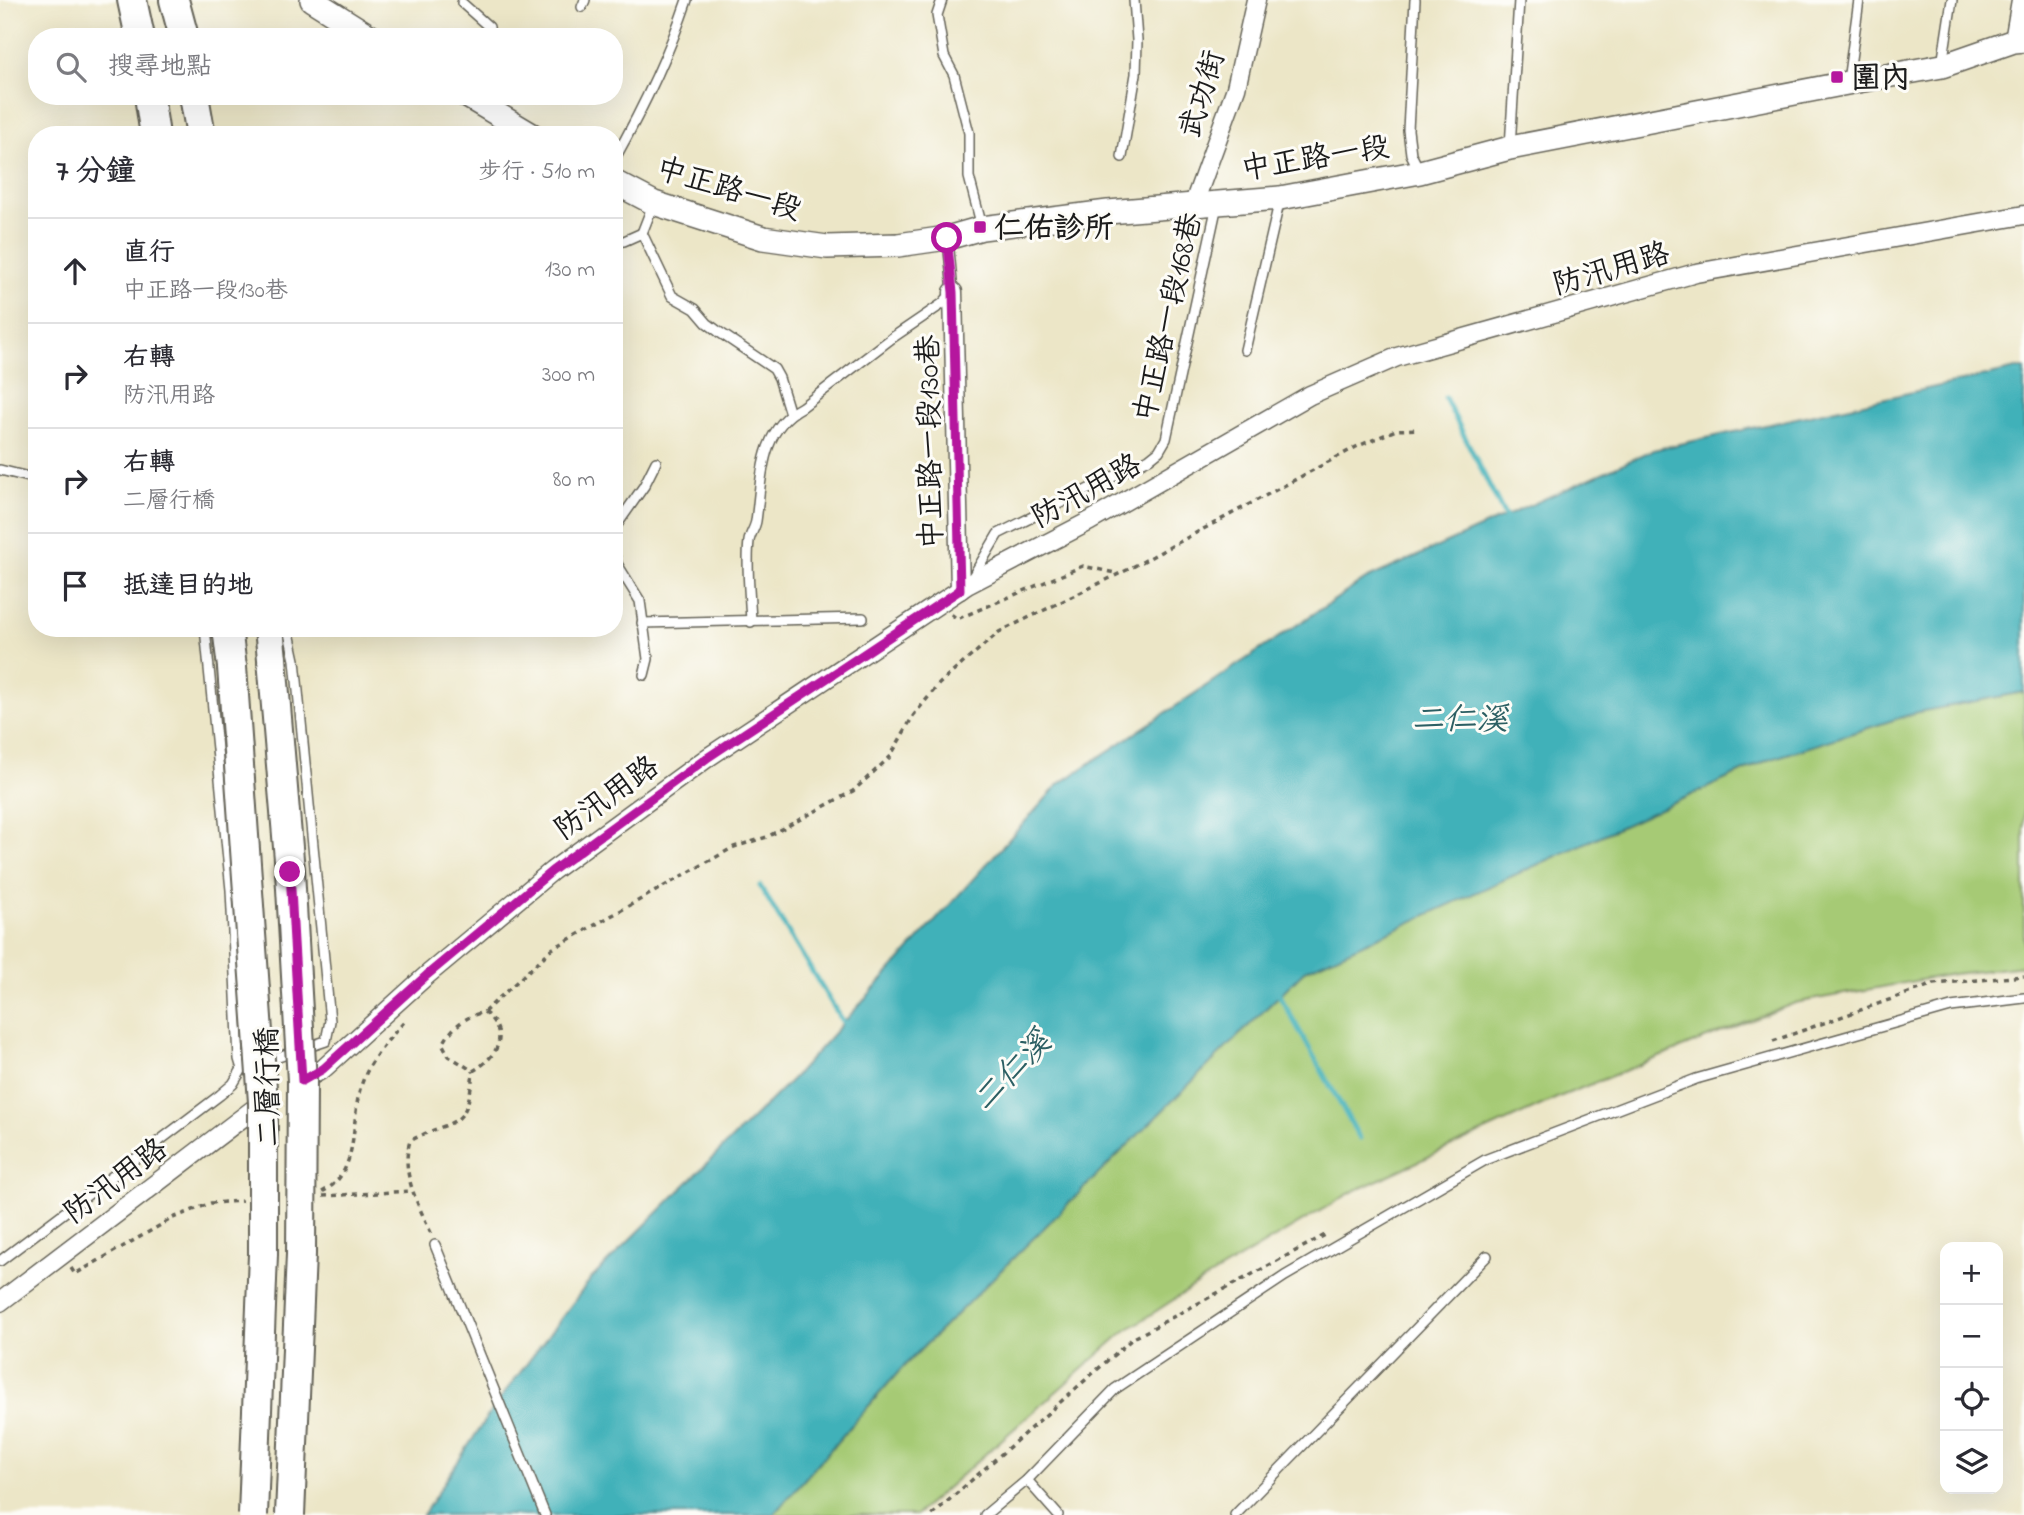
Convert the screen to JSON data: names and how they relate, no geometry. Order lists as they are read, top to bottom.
{
  "streets": {
    "main road": ["二層行橋"],
    "street": [
      "武功街",
      "中正路一段",
      "防汛用路",
      "中正路一段130巷"
    ],
    "lane": ["中正路一段168巷"]
  },
  "crossings": [
    ["武功街", "中正路一段"],
    ["中正路一段", "中正路一段168巷"],
    ["中正路一段", "中正路一段130巷"],
    ["防汛用路", "中正路一段168巷"],
    ["防汛用路", "中正路一段130巷"],
    ["防汛用路", "二層行橋"],
    ["中正路一段168巷", "中正路一段130巷"]
  ],
  "water": ["二仁溪"],
  "places": {
    "transit": ["圍內", "仁佑診所"]
  },
  "page": {
    "search": "搜尋地點",
    "heading": ["7 分鐘", "步行 · 510 m"],
    "list": [
      ["直行", "中正路一段130巷", "130 m"],
      ["右轉", "防汛用路", "300 m"],
      ["右轉", "二層行橋", "80 m"],
      "抵達目的地"
    ],
    "map_buttons": ["+", "−"]
  }
}
